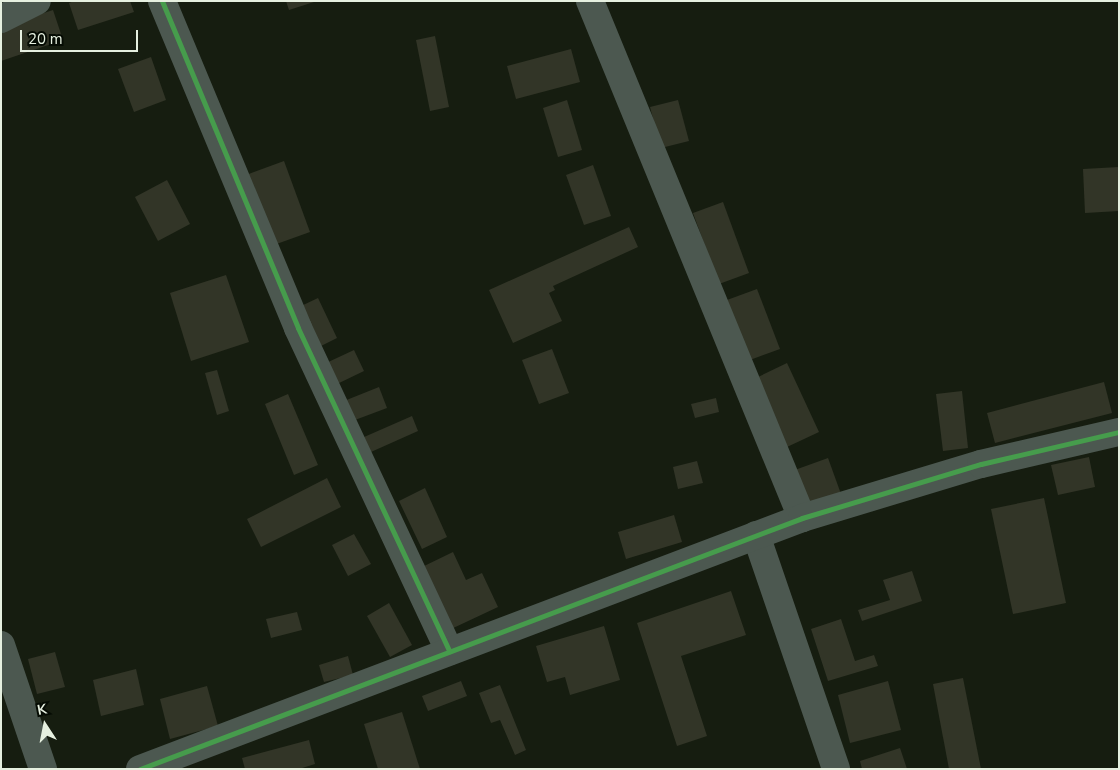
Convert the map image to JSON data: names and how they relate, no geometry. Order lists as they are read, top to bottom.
{
  "scale_bar": "20 m",
  "north": "top"
}
